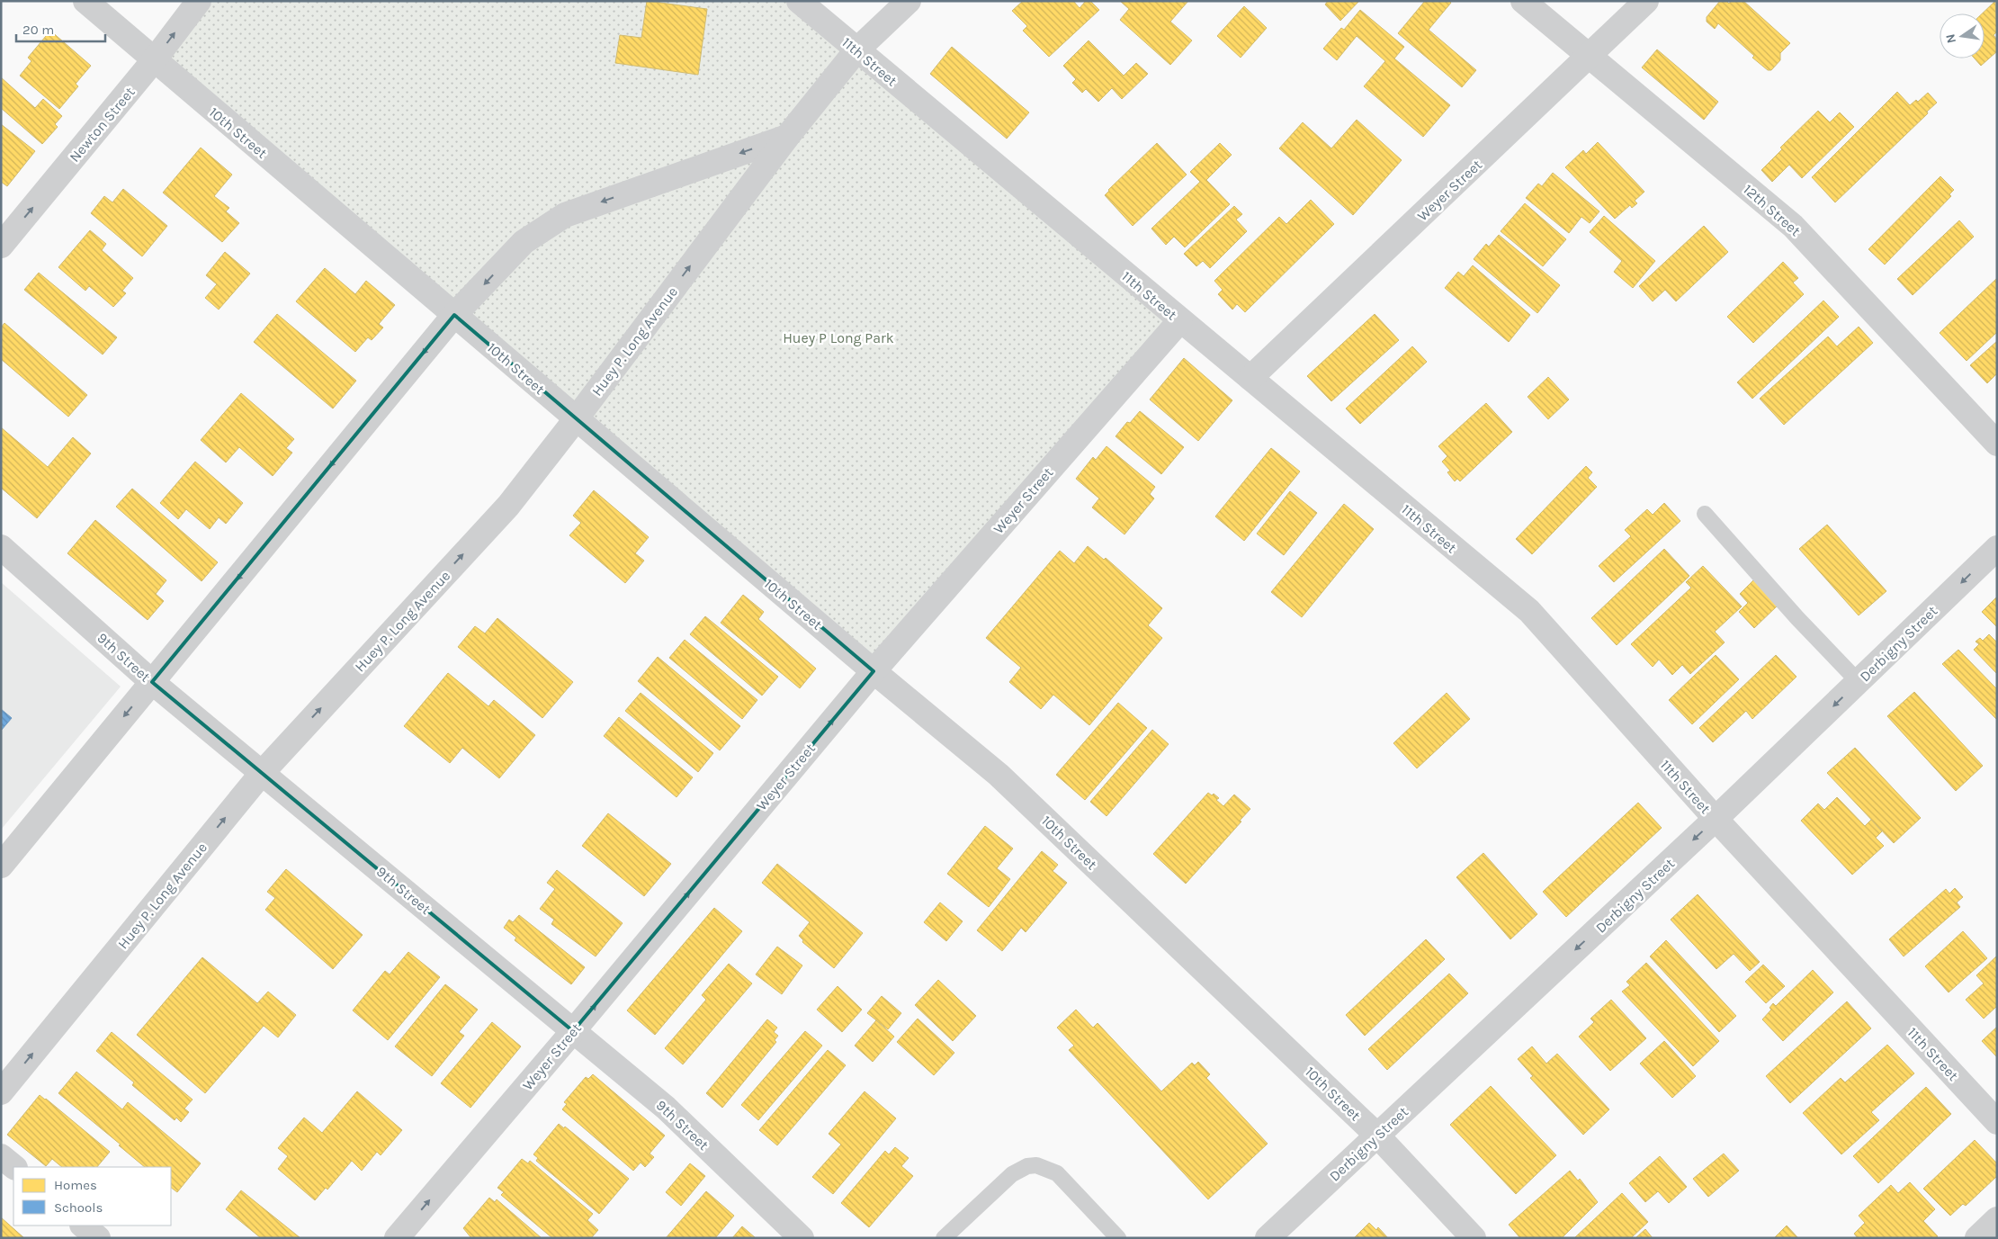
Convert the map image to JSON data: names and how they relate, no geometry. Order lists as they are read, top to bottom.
{
  "streets": {
    "street": [
      "11th Street",
      "Newton Street",
      "10th Street",
      "Weyer Street",
      "12th Street",
      "Huey P. Long Avenue",
      "Derbigny Street",
      "9th Street"
    ]
  },
  "crossings": [
    ["11th Street", "Weyer Street"],
    ["11th Street", "Huey P. Long Avenue"],
    ["11th Street", "Derbigny Street"],
    ["Newton Street", "10th Street"],
    ["10th Street", "Weyer Street"],
    ["10th Street", "Huey P. Long Avenue"],
    ["10th Street", "Derbigny Street"],
    ["Weyer Street", "12th Street"],
    ["Weyer Street", "9th Street"],
    ["Huey P. Long Avenue", "9th Street"]
  ],
  "one_way": ["Newton Street", "Weyer Street", "Derbigny Street"],
  "parks": ["Huey P Long Park"],
  "legend": ["Homes", "Schools"],
  "scale_bar": "20 m",
  "north": "left"
}
